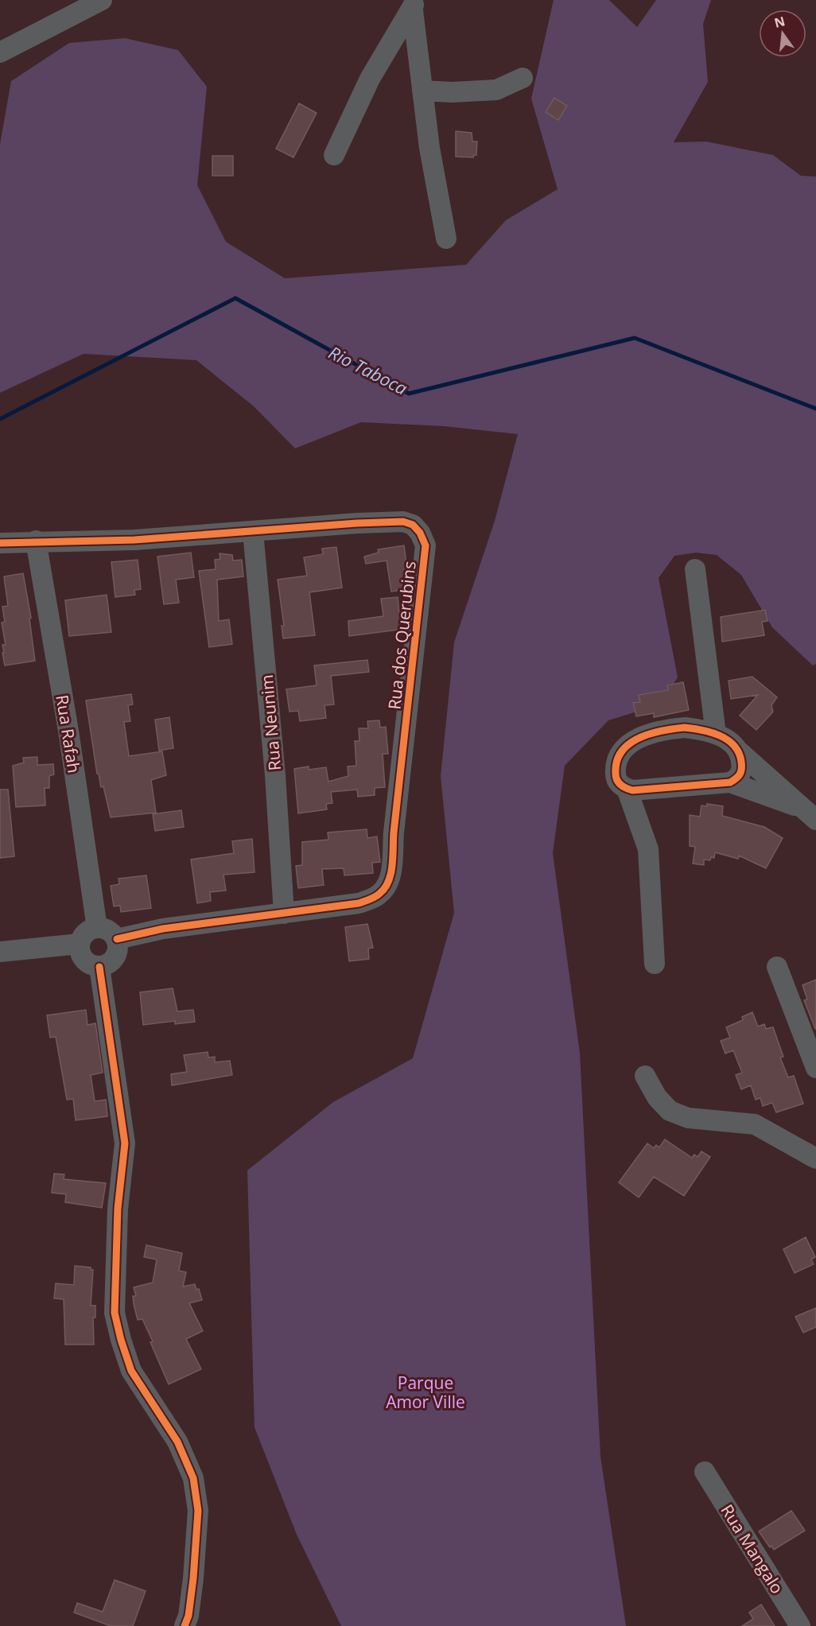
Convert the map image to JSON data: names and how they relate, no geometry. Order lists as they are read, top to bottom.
{
  "streets": {
    "street": [
      "Rua dos Querubins",
      "Rua Neunim",
      "Rua Rafah",
      "Rua Mangalo"
    ]
  },
  "crossings": [
    ["Rua dos Querubins", "Rua Neunim"],
    ["Rua dos Querubins", "Rua Rafah"]
  ],
  "water": ["Rio Taboca"],
  "parks": ["Parque Amor Ville"],
  "north": "top"
}
